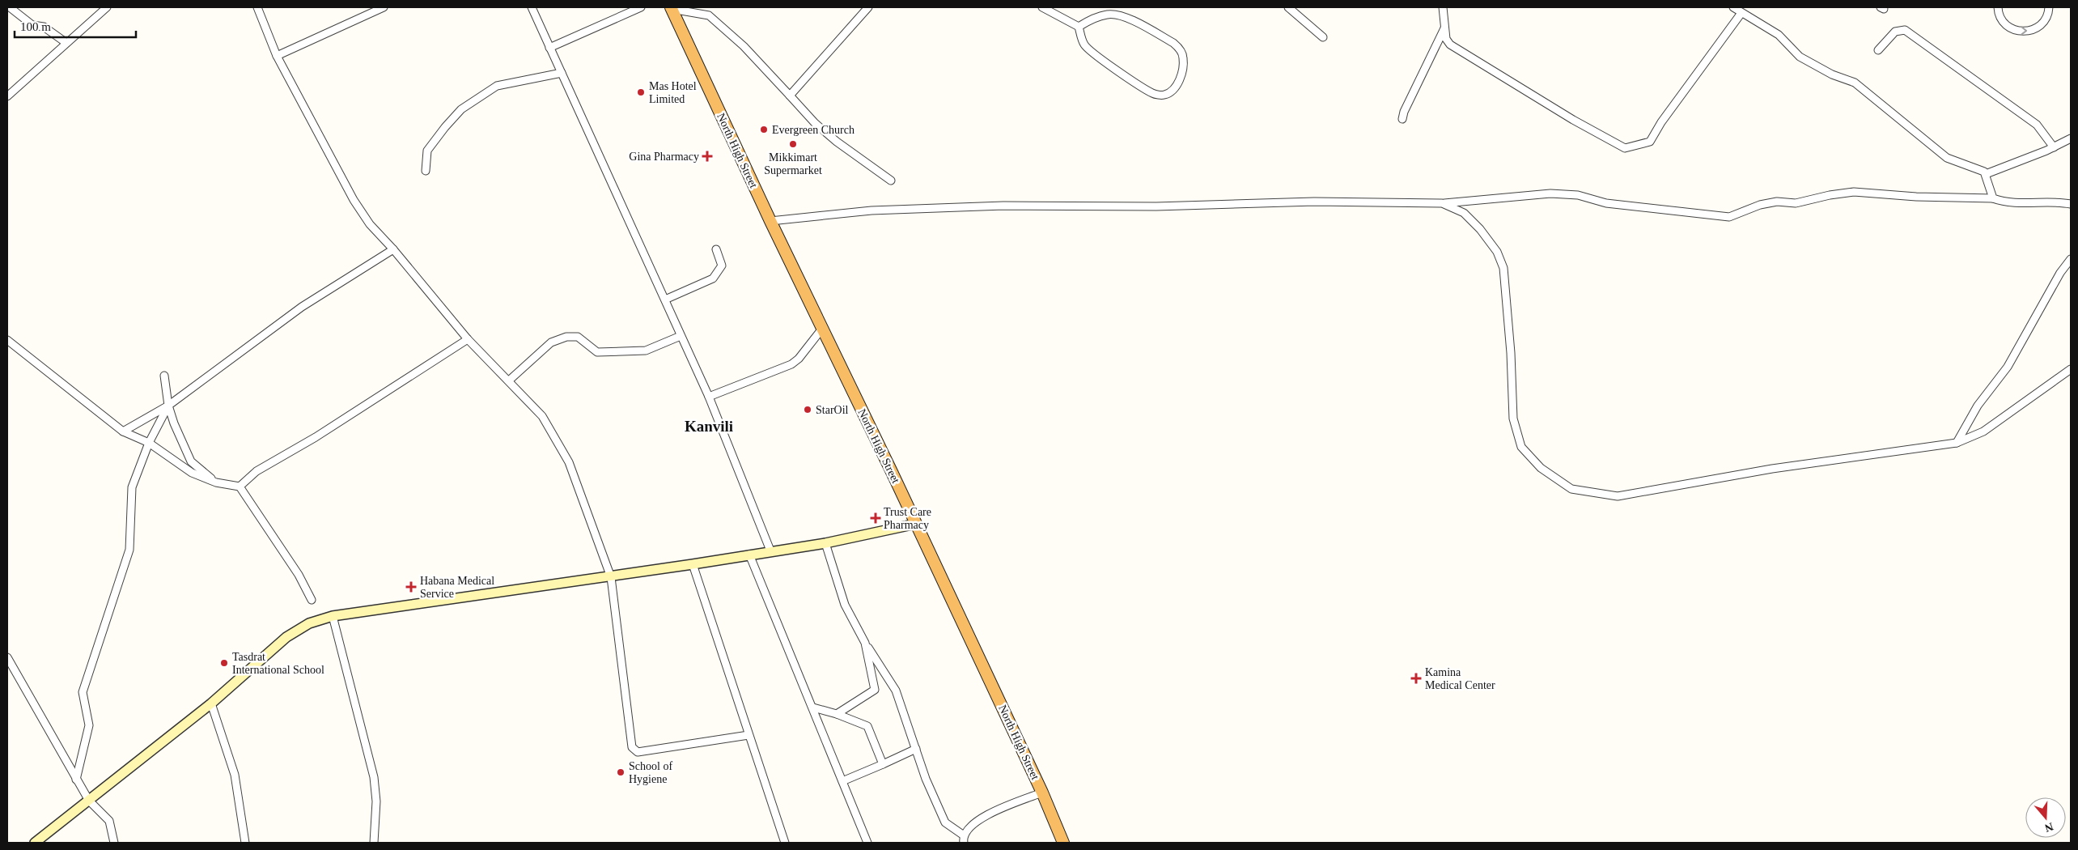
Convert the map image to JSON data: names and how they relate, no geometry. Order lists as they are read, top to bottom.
{
  "streets": {
    "highway": ["North High Street"]
  },
  "districts": ["Kanvili"],
  "places": {
    "other": [
      "Mas Hotel Limited",
      "Evergreen Church",
      "Mikkimart Supermarket",
      "StarOil",
      "Tasdrat International School",
      "School of Hygiene"
    ],
    "health": [
      "Gina Pharmacy",
      "Trust Care Pharmacy",
      "Habana Medical Service",
      "Kamina Medical Center"
    ]
  },
  "scale_bar": "100 m",
  "north": "bottom"
}
